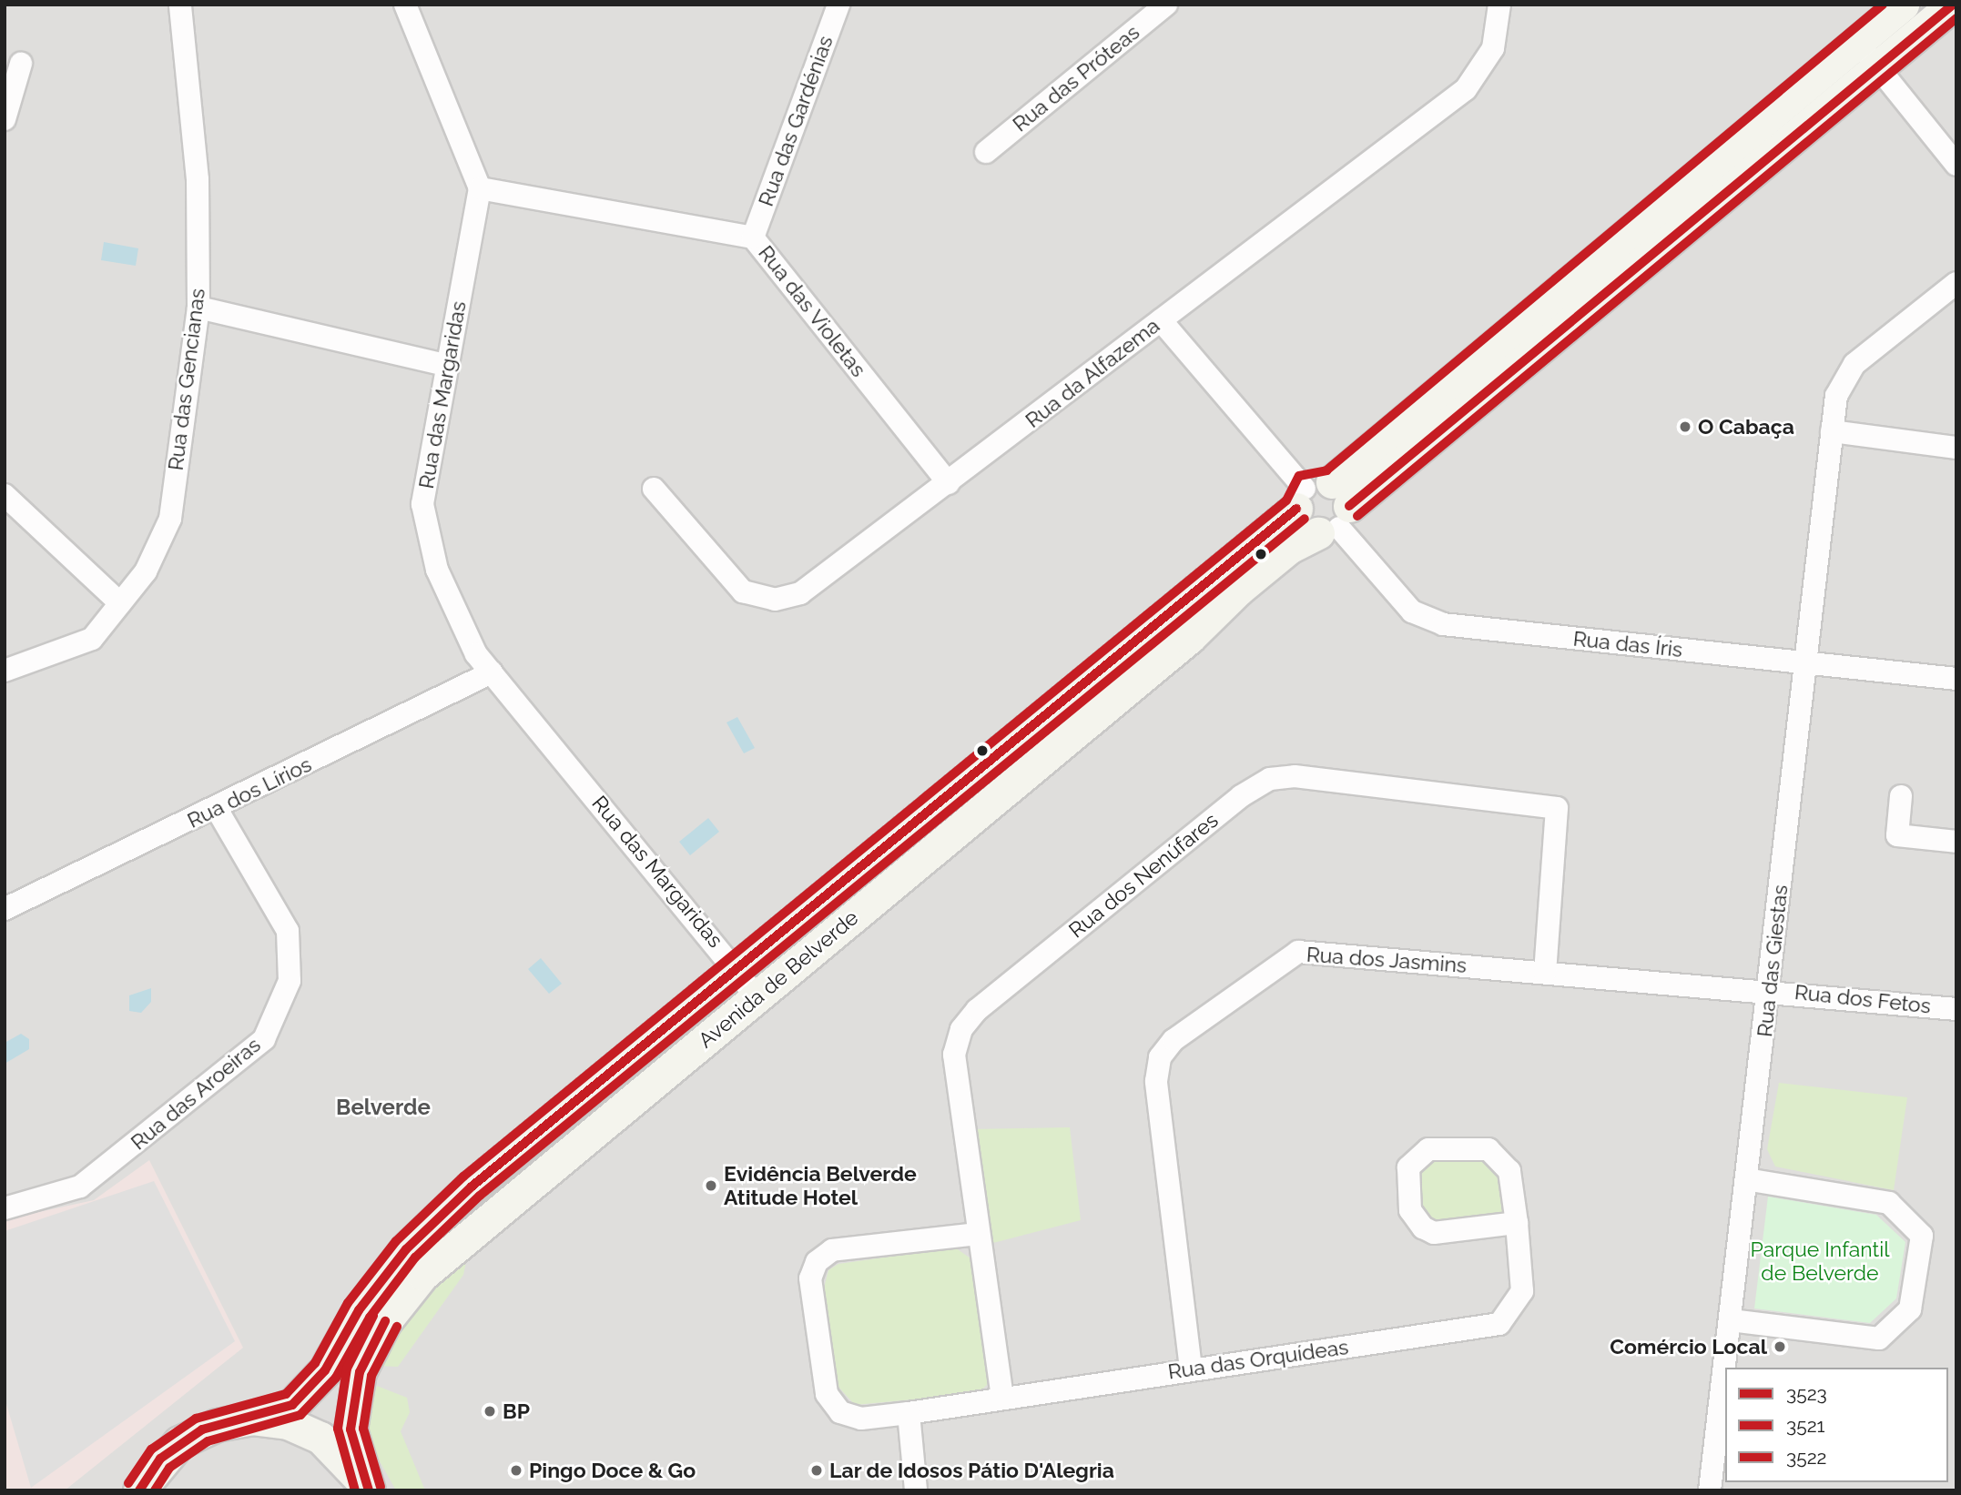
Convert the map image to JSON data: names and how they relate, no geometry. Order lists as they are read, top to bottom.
{
  "streets": {
    "main road": ["Avenida de Belverde"],
    "street": [
      "Rua das Próteas",
      "Rua das Gardénias",
      "Rua das Violetas",
      "Rua da Alfazema",
      "Rua das Gencianas",
      "Rua das Margaridas",
      "Rua das Íris",
      "Rua dos Lírios",
      "Rua dos Nenúfares",
      "Rua dos Jasmins",
      "Rua das Giestas",
      "Rua dos Fetos",
      "Rua das Aroeiras",
      "Rua das Orquídeas"
    ]
  },
  "crossings": [
    ["Rua das Gardénias", "Rua das Violetas"],
    ["Rua das Violetas", "Rua da Alfazema"],
    ["Rua das Violetas", "Rua das Margaridas"],
    ["Rua da Alfazema", "Rua das Íris"],
    ["Rua das Margaridas", "Rua dos Lírios"],
    ["Rua das Margaridas", "Avenida de Belverde"],
    ["Rua das Íris", "Rua das Giestas"],
    ["Rua das Íris", "Avenida de Belverde"],
    ["Rua dos Lírios", "Rua das Aroeiras"],
    ["Rua dos Nenúfares", "Rua dos Jasmins"],
    ["Rua dos Nenúfares", "Rua das Orquídeas"],
    ["Rua dos Jasmins", "Rua das Giestas"],
    ["Rua dos Jasmins", "Rua dos Fetos"],
    ["Rua dos Jasmins", "Rua das Orquídeas"],
    ["Rua das Giestas", "Rua dos Fetos"]
  ],
  "districts": ["Belverde"],
  "parks": ["Parque Infantil de Belverde"],
  "places": [
    "O Cabaça",
    "Evidência Belverde Atitude Hotel",
    "Comércio Local",
    "BP",
    "Pingo Doce & Go",
    "Lar de Idosos Pátio D'Alegria"
  ],
  "lines": ["transit line 3523", "transit line 3522", "transit line 3521"],
  "legend": ["3523", "3521", "3522"]
}
